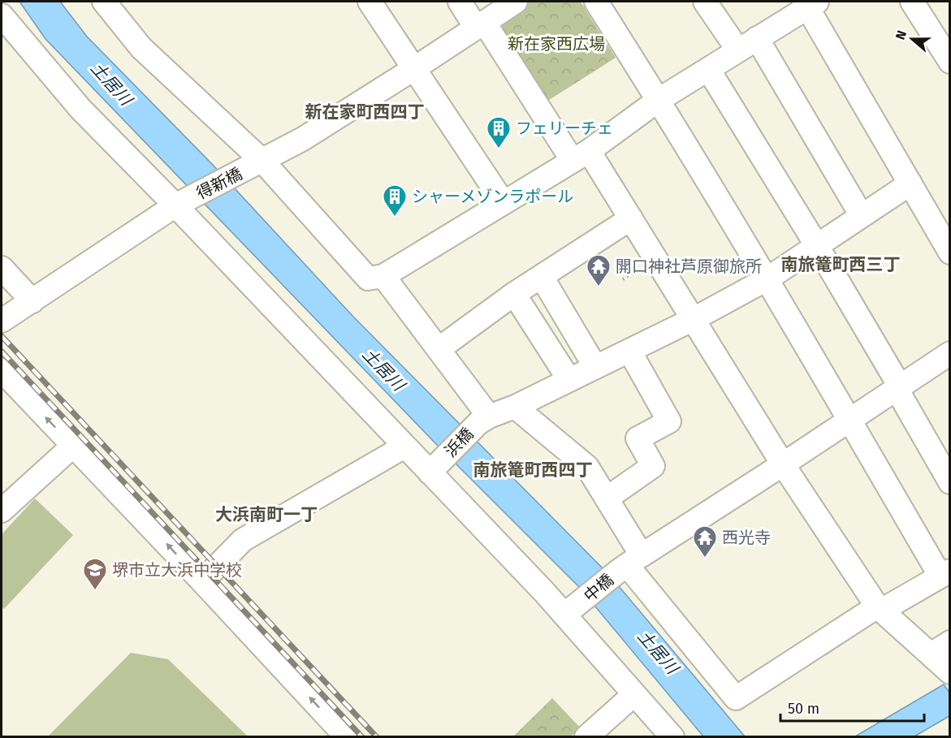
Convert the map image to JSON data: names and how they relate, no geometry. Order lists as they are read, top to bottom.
{
  "streets": {
    "street": ["得新橋", "浜橋", "中橋"]
  },
  "districts": [
    "新在家町西四丁",
    "南旅篭町西三丁",
    "南旅篭町西四丁",
    "大浜南町一丁"
  ],
  "water": ["土居川"],
  "parks": ["新在家西広場"],
  "places": {
    "building": ["フェリーチェ", "シャーメゾンラポール"],
    "temple": ["開口神社芦原御旅所", "西光寺"],
    "school or university": ["堺市立大浜中学校"]
  },
  "scale_bar": "50 m",
  "north": "left"
}
